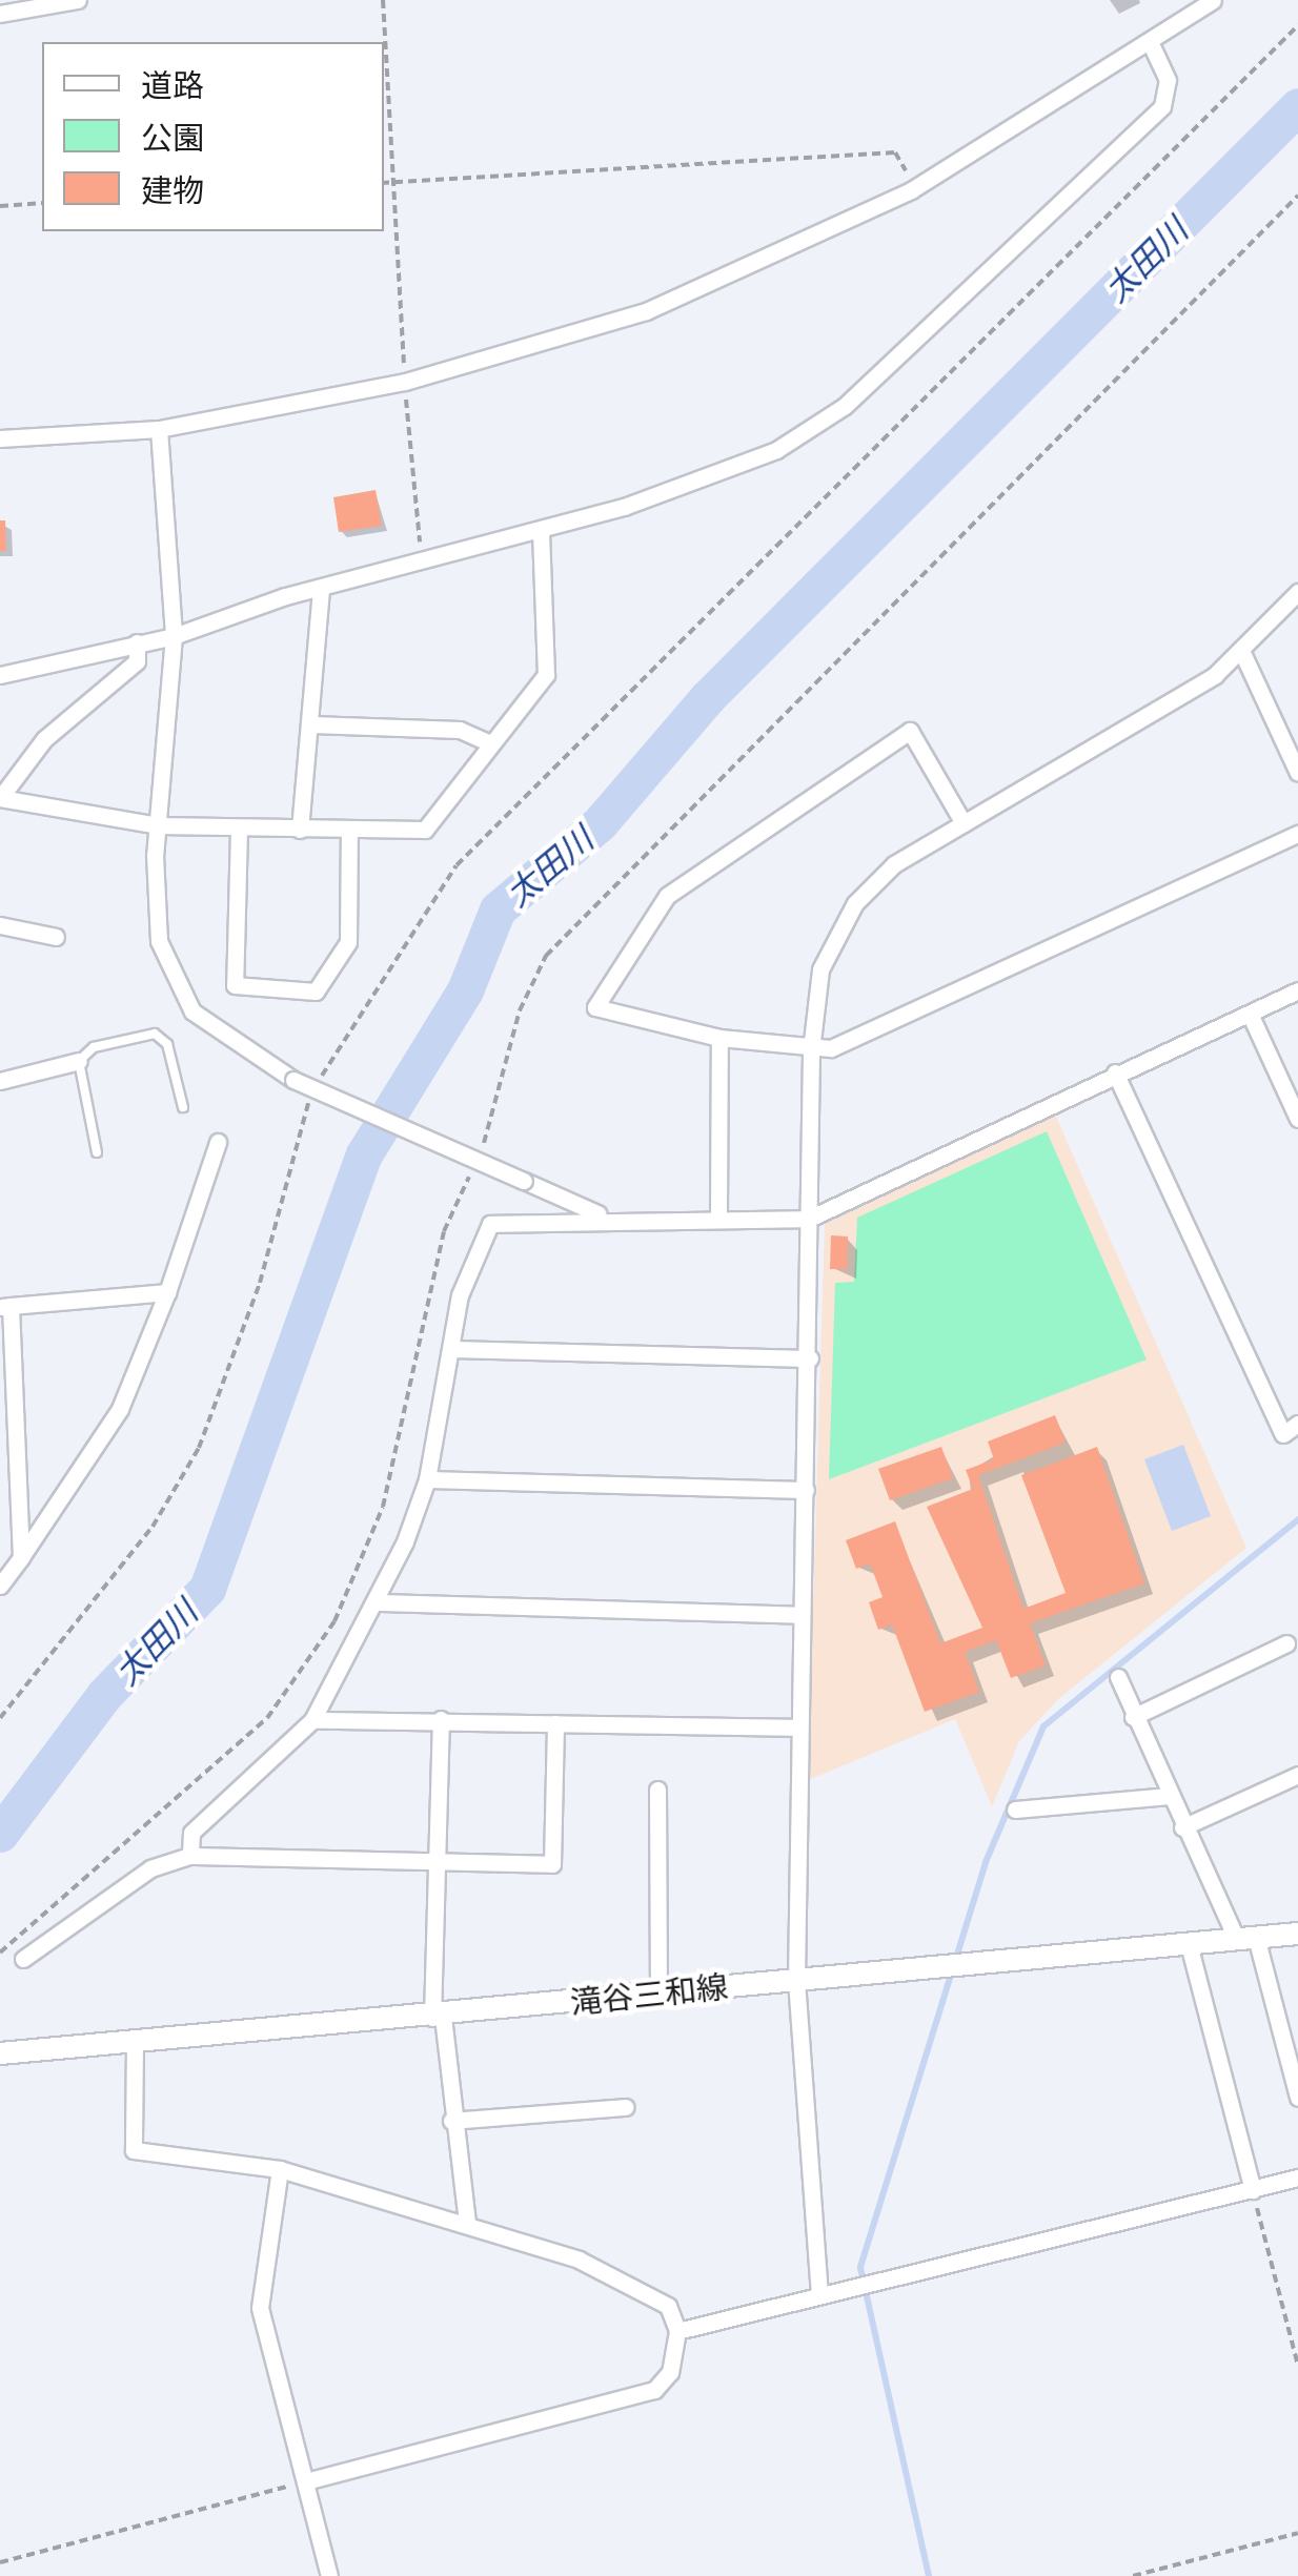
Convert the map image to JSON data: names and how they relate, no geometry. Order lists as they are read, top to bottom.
{
  "streets": {
    "main road": ["滝谷三和線"]
  },
  "water": ["太田川"],
  "legend": ["道路", "公園", "建物"]
}
